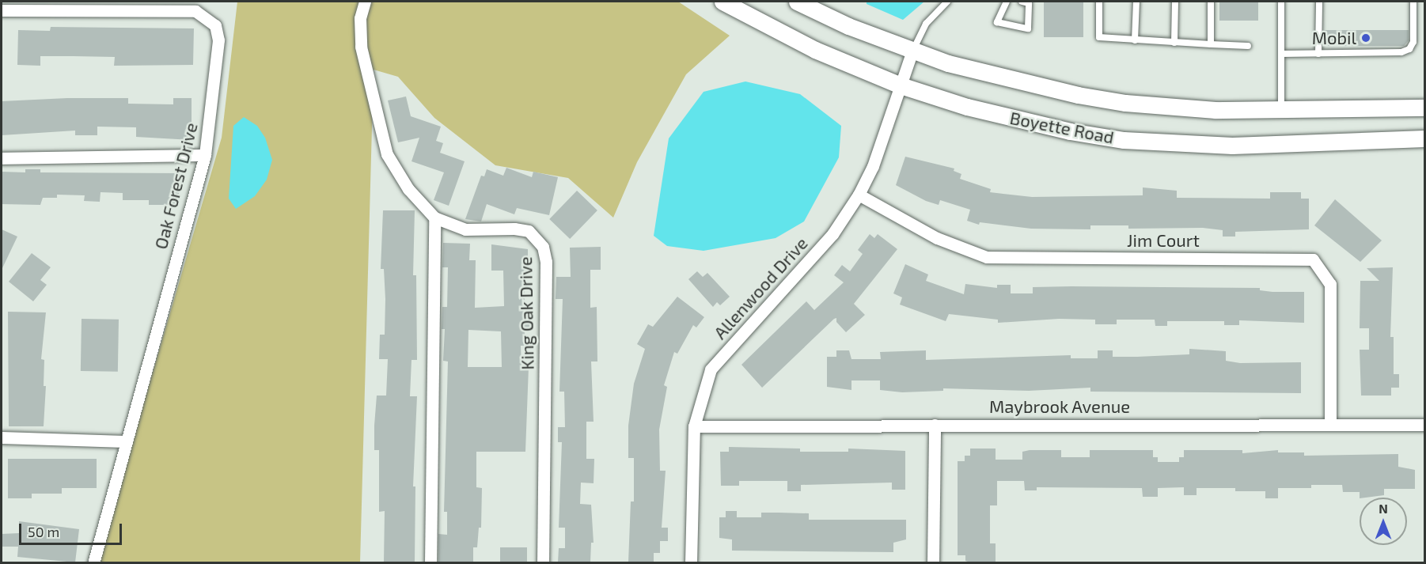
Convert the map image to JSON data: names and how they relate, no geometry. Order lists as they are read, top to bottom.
{
  "streets": {
    "main road": ["Boyette Road"],
    "street": [
      "Oak Forest Drive",
      "Jim Court",
      "Allenwood Drive",
      "King Oak Drive",
      "Maybrook Avenue"
    ]
  },
  "crossings": [
    ["Boyette Road", "Allenwood Drive"],
    ["Jim Court", "Allenwood Drive"],
    ["Jim Court", "Maybrook Avenue"],
    ["Allenwood Drive", "Maybrook Avenue"]
  ],
  "places": ["Mobil"],
  "scale_bar": "50 m",
  "north": "top"
}
